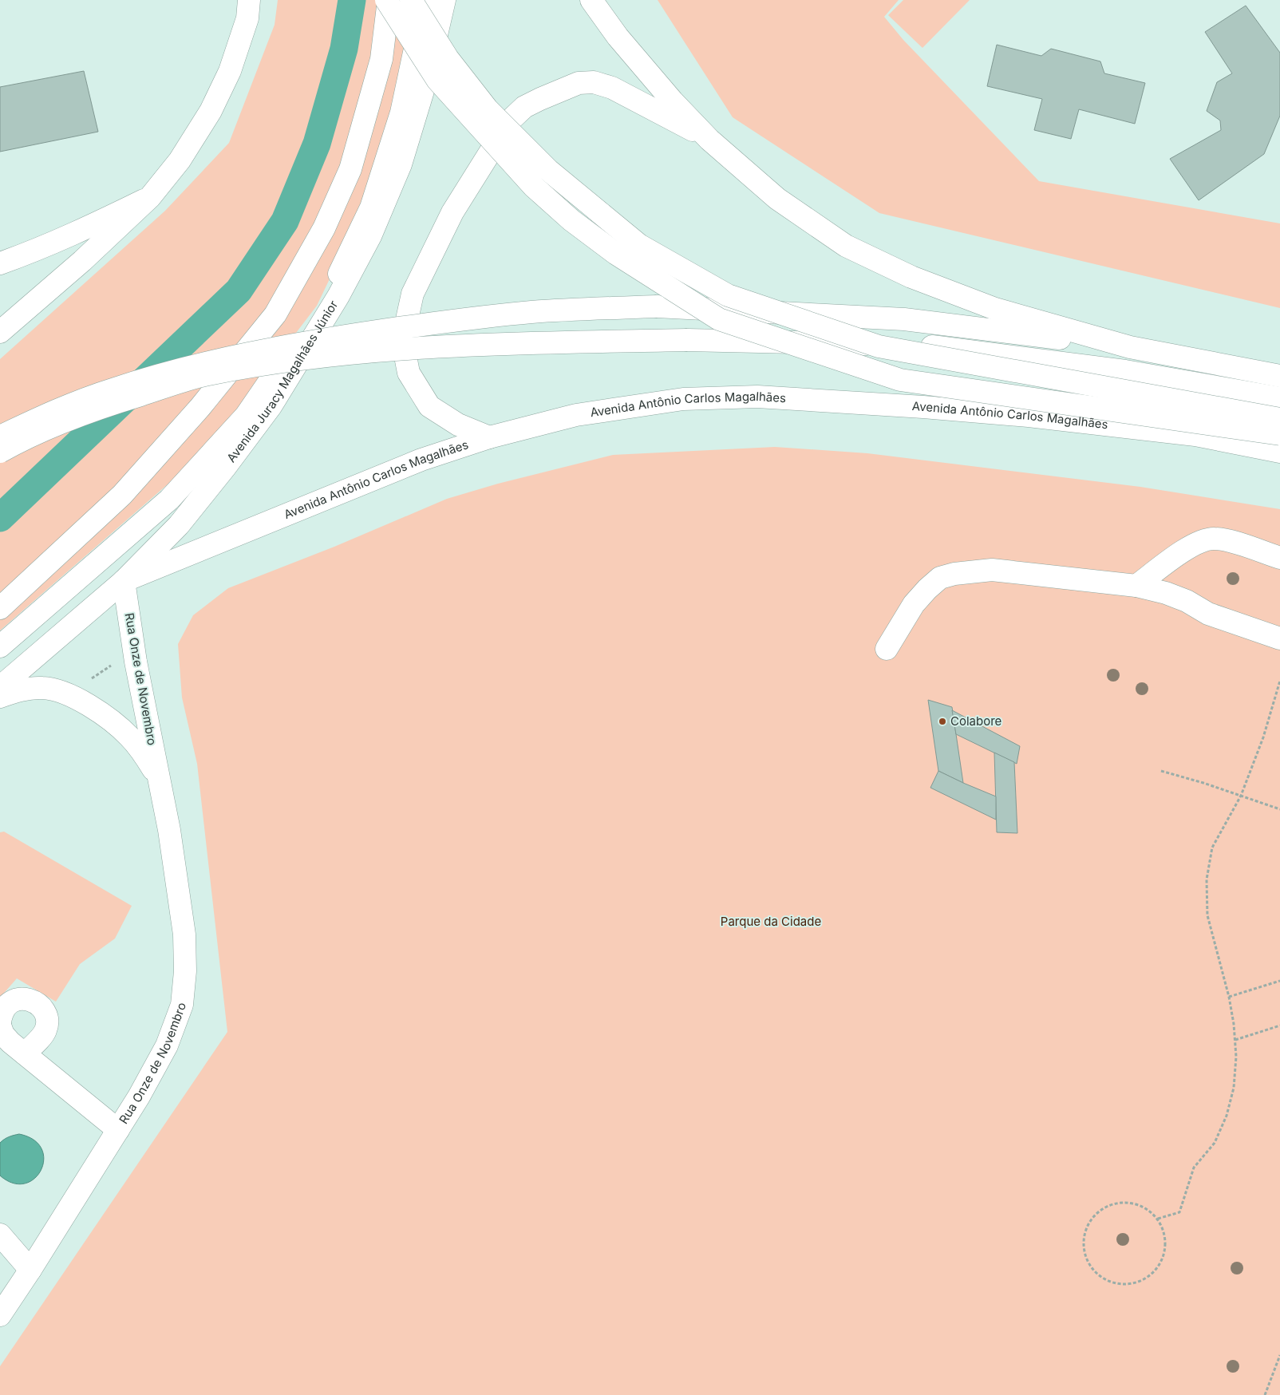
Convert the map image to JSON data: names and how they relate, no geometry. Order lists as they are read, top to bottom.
{
  "streets": {
    "main road": ["Avenida Juracy Magalhães Júnior", "Avenida Antônio Carlos Magalhães", "Rua Onze de Novembro"]
  },
  "crossings": [
    ["Avenida Juracy Magalhães Júnior", "Avenida Antônio Carlos Magalhães"],
    ["Avenida Juracy Magalhães Júnior", "Rua Onze de Novembro"],
    ["Avenida Antônio Carlos Magalhães", "Rua Onze de Novembro"]
  ],
  "parks": ["Parque da Cidade"],
  "places": ["Colabore"]
}
